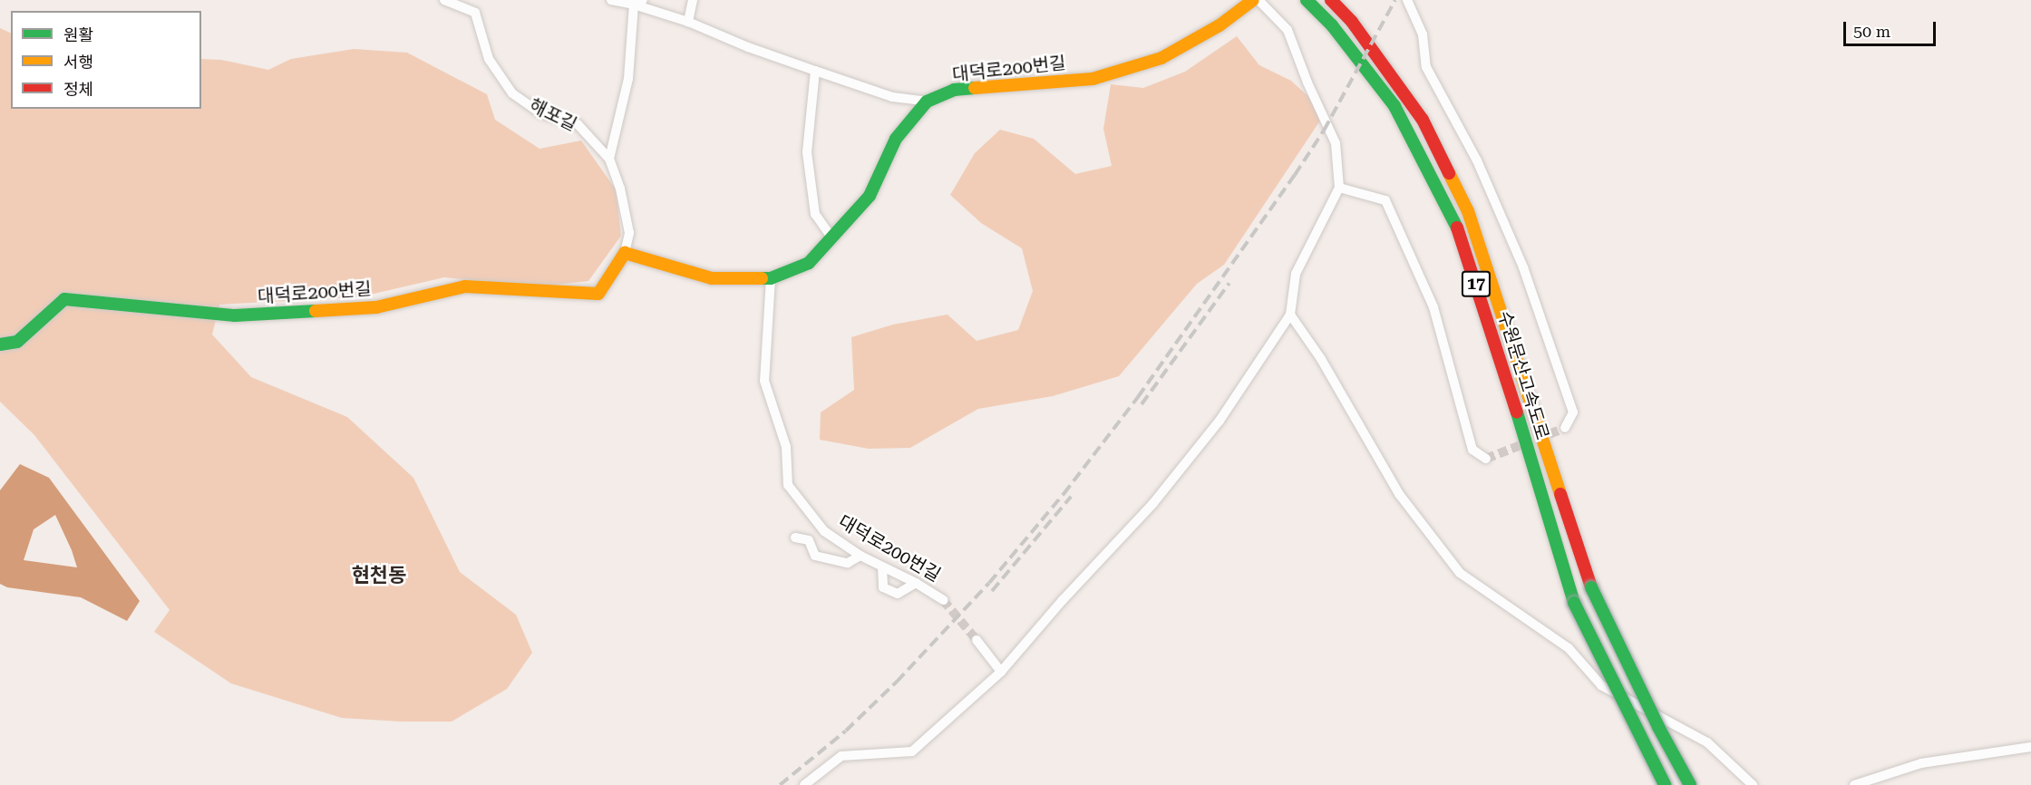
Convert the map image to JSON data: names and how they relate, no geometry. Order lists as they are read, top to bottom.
{
  "streets": {
    "main road": ["대덕로200번길", "17", "수원문산고속도로"],
    "street": ["해포길"]
  },
  "crossings": [
    ["대덕로200번길", "해포길"]
  ],
  "districts": ["현천동"],
  "legend": ["원활", "서행", "정체"],
  "scale_bar": "50 m"
}
